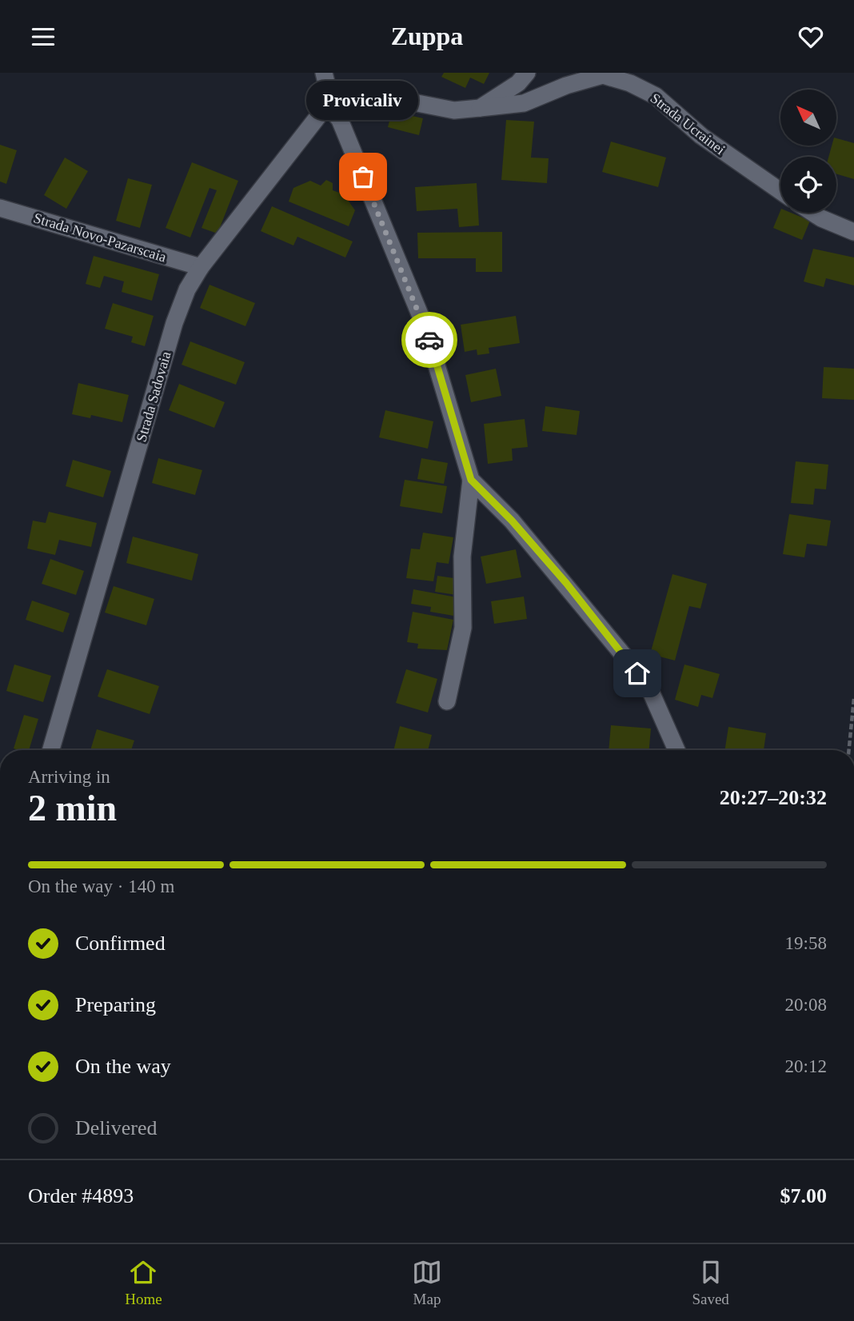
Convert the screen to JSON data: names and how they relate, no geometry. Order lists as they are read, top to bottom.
{
  "streets": {
    "street": ["Strada Ucrainei", "Strada Novo-Pazarscaia", "Strada Sadovaia"]
  },
  "crossings": [
    ["Strada Ucrainei", "Strada Sadovaia"],
    ["Strada Novo-Pazarscaia", "Strada Sadovaia"]
  ],
  "places": ["Provicaliv"],
  "north": "top left",
  "page": {
    "header": "Zuppa",
    "bubble": "Provicaliv",
    "heading": ["2 min", "Arriving in", "20:27–20:32"],
    "panel": ["Order #4893", "$7.00"],
    "bar": "On the way · 140 m",
    "list": [
      ["Confirmed", "19:58"],
      ["Preparing", "20:08"],
      ["On the way", "20:12"],
      "Delivered"
    ],
    "tabs": ["Home", "Map", "Saved"]
  }
}
